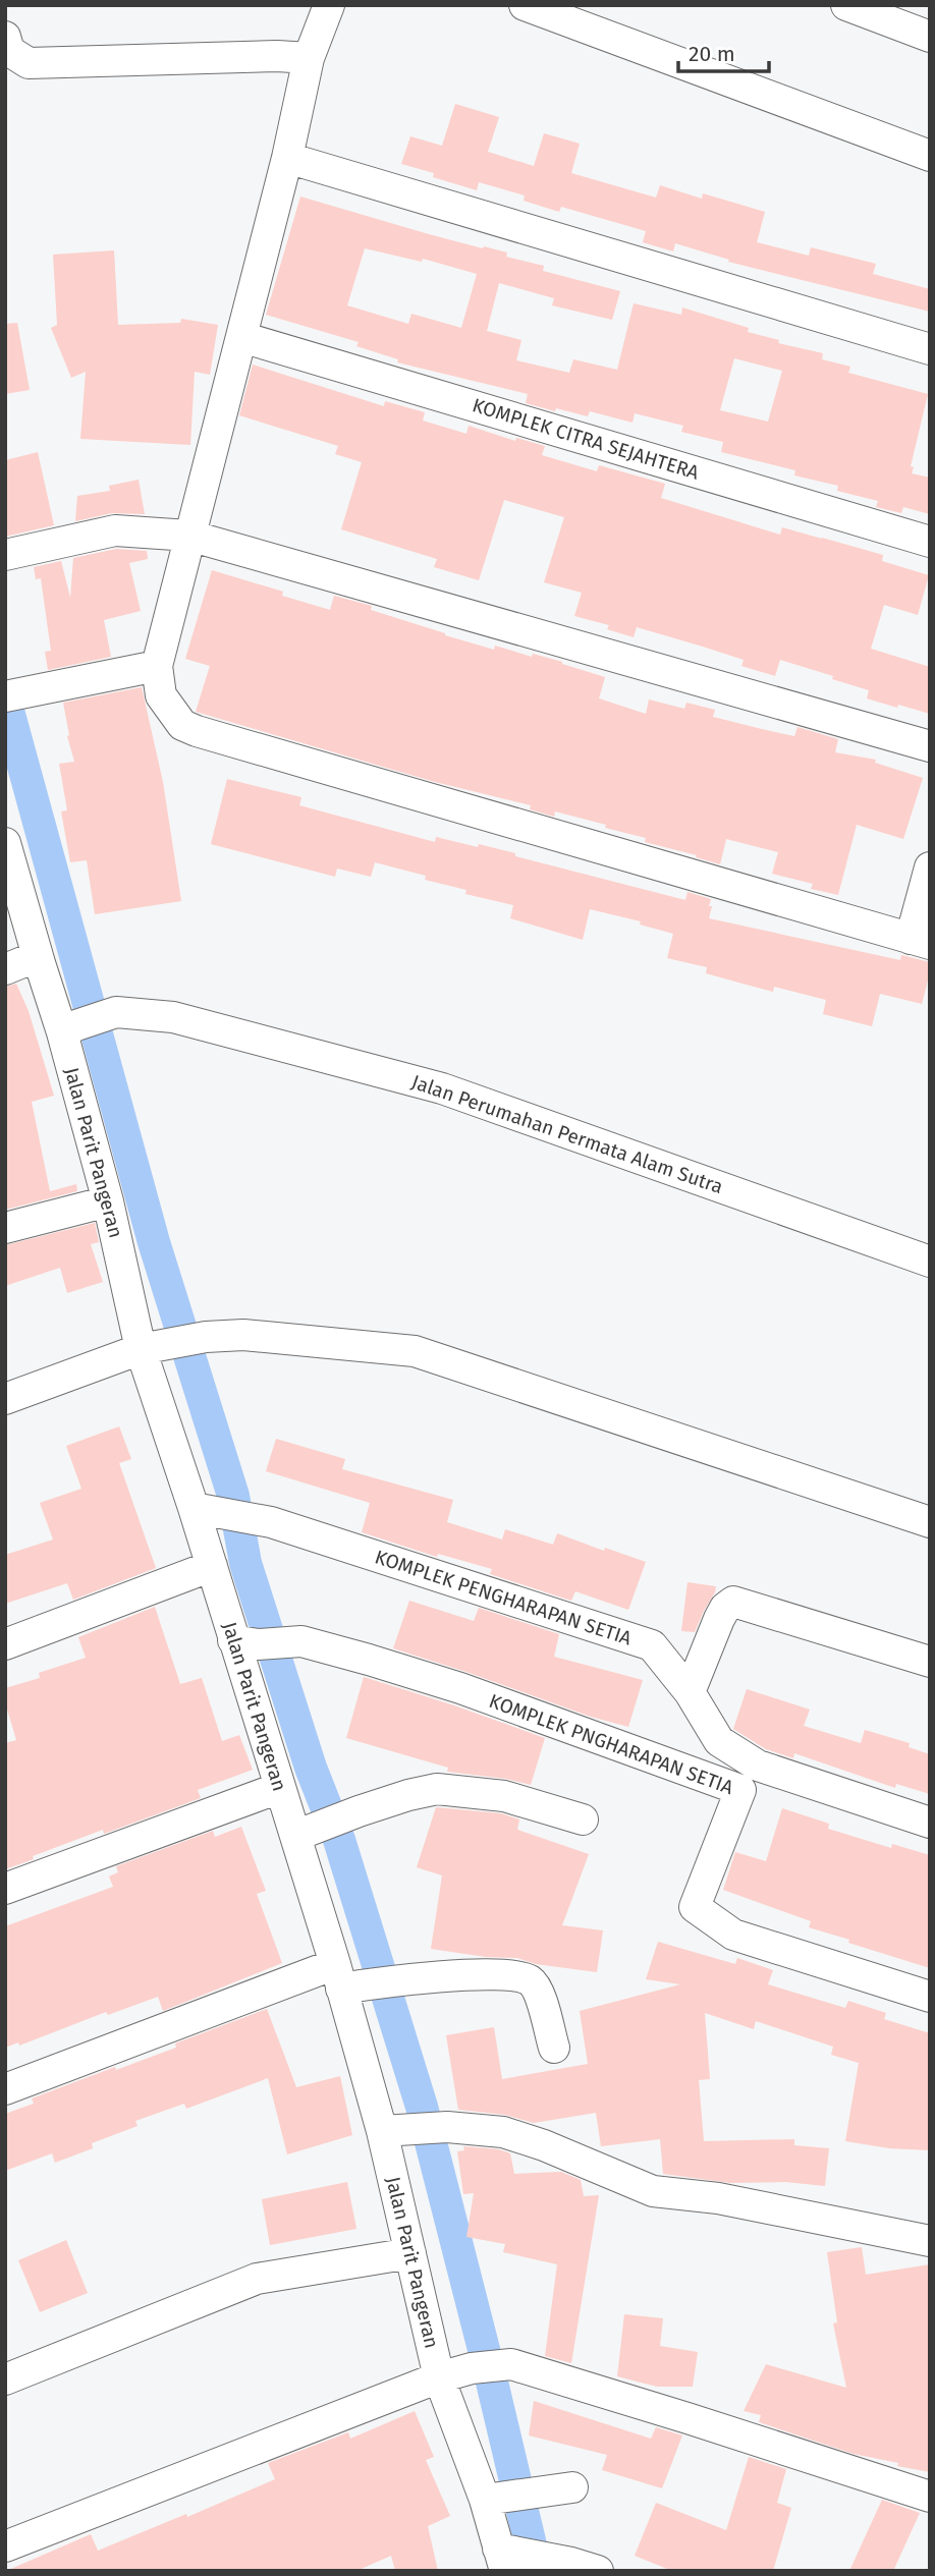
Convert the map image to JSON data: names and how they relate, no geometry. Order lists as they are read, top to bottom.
{
  "streets": {
    "street": [
      "KOMPLEK CITRA SEJAHTERA",
      "Jalan Perumahan Permata Alam Sutra",
      "Jalan Parit Pangeran",
      "KOMPLEK PENGHARAPAN SETIA",
      "KOMPLEK PNGHARAPAN SETIA"
    ]
  },
  "crossings": [
    ["Jalan Perumahan Permata Alam Sutra", "Jalan Parit Pangeran"],
    ["Jalan Parit Pangeran", "KOMPLEK PENGHARAPAN SETIA"],
    ["Jalan Parit Pangeran", "KOMPLEK PNGHARAPAN SETIA"]
  ],
  "scale_bar": "20 m"
}
